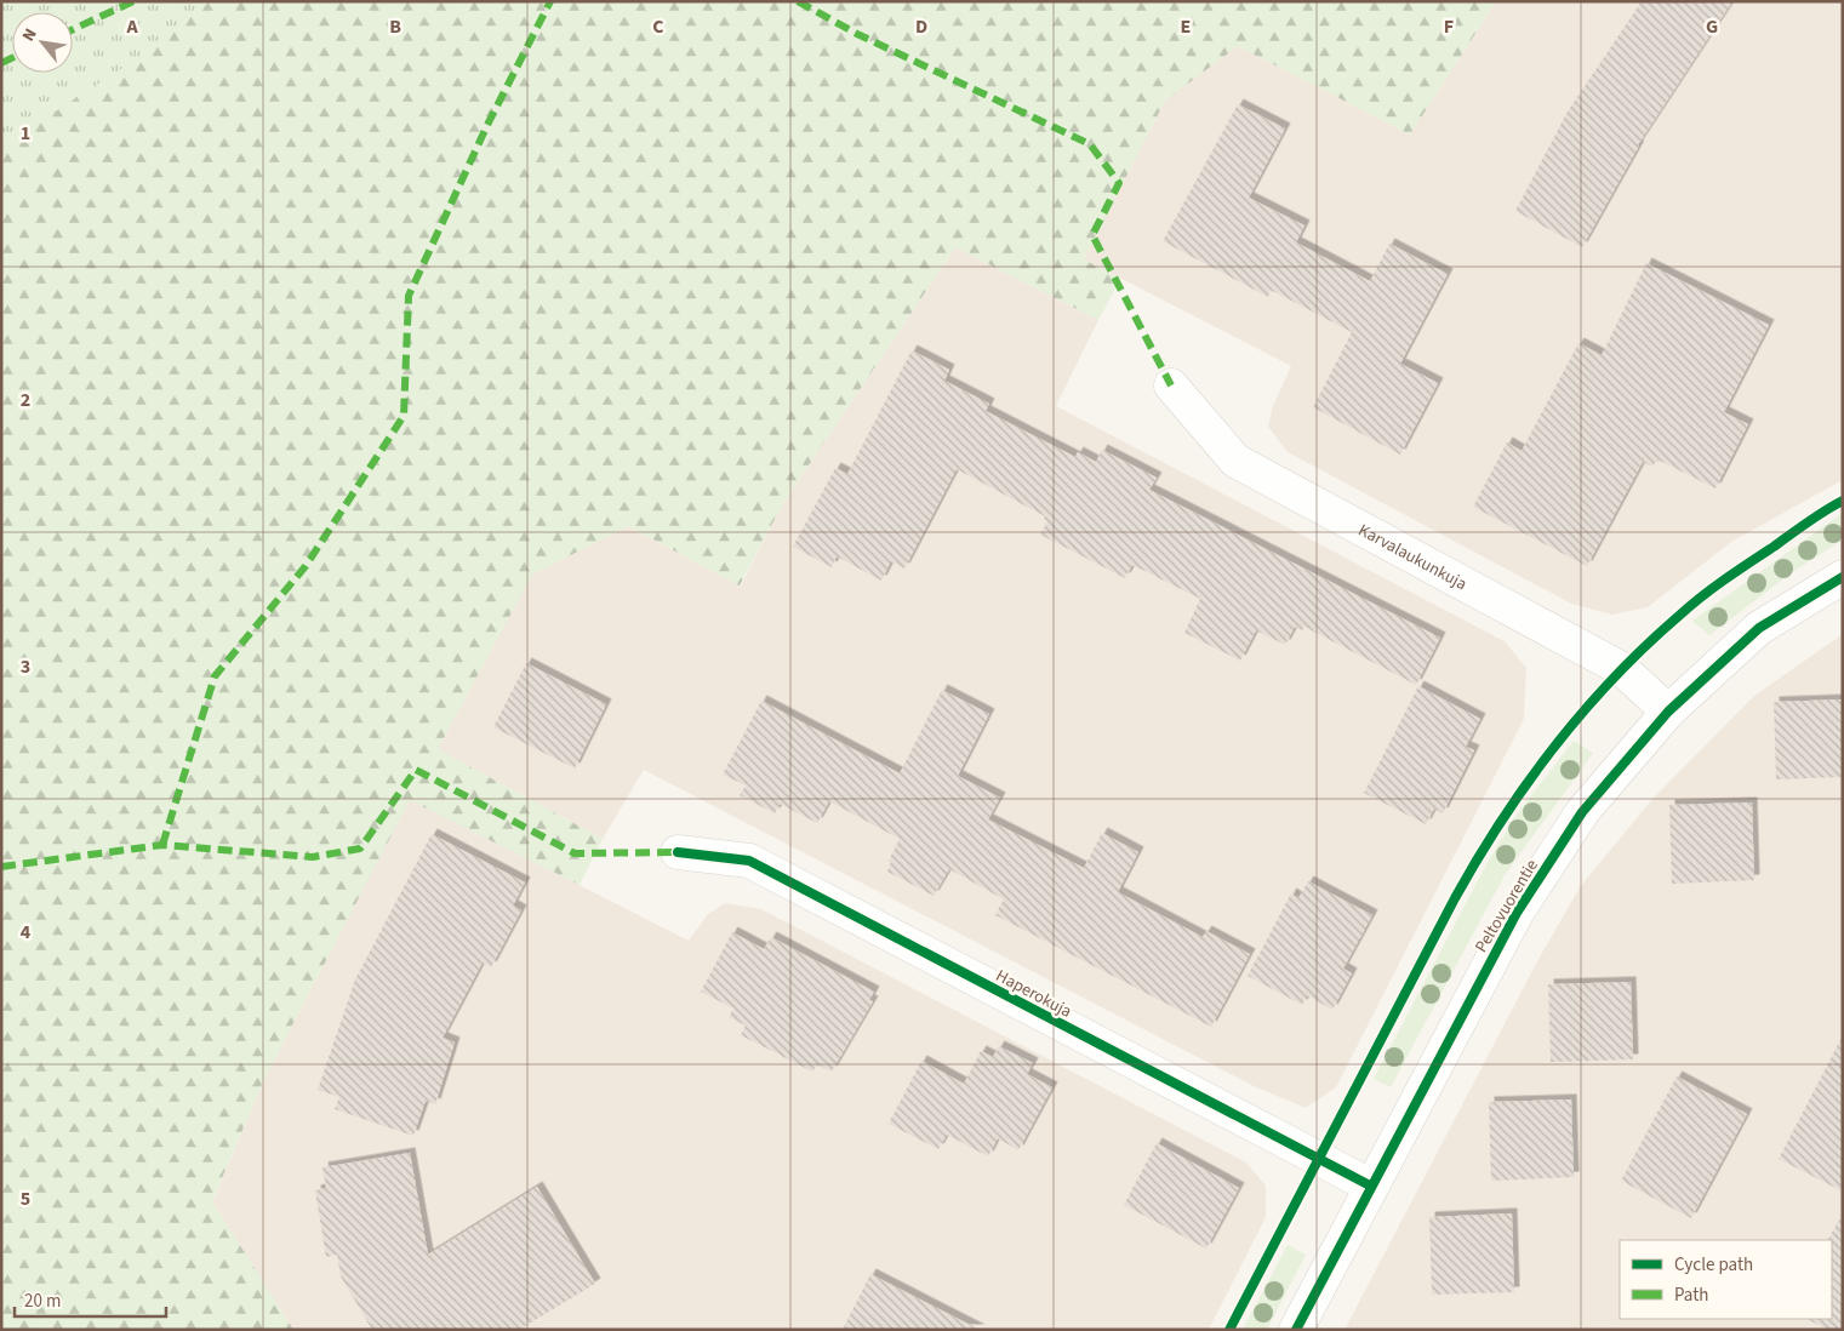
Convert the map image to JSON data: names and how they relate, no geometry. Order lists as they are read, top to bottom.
{
  "streets": {
    "street": ["Karvalaukunkuja", "Peltovuorentie", "Haperokuja"]
  },
  "crossings": [
    ["Karvalaukunkuja", "Peltovuorentie"],
    ["Peltovuorentie", "Haperokuja"]
  ],
  "legend": ["Cycle path", "Path"],
  "scale_bar": "20 m",
  "north": "top left",
  "grid": {
    "columns": [
      "A",
      "B",
      "C",
      "D",
      "E",
      "F",
      "G"
    ],
    "rows": [
      "1",
      "2",
      "3",
      "4",
      "5"
    ]
  }
}
